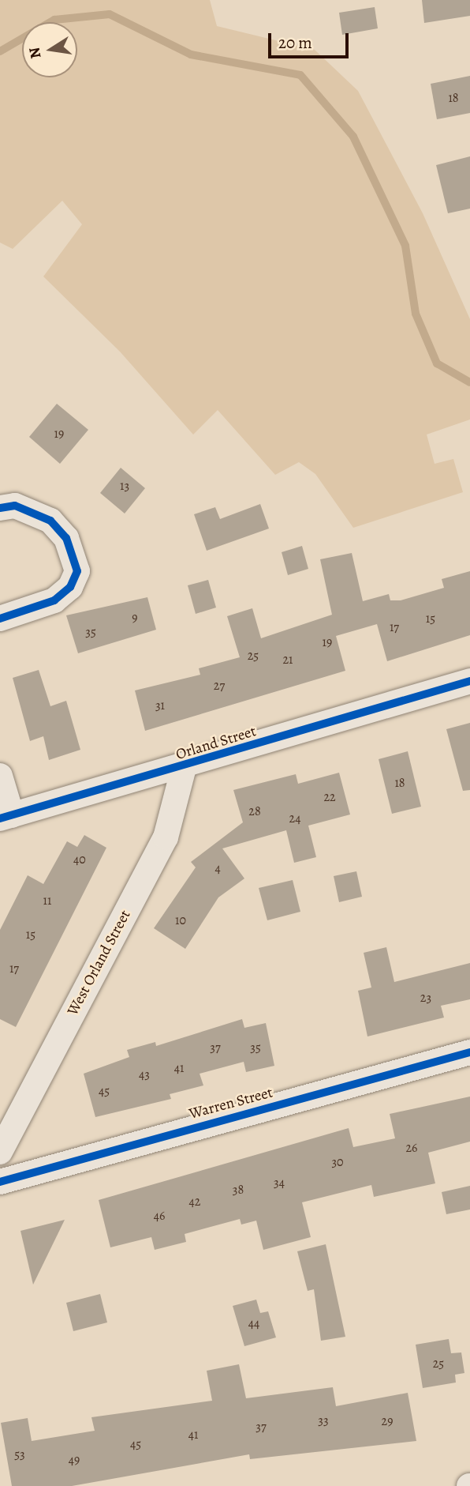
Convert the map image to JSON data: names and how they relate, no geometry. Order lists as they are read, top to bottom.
{
  "streets": {
    "street": ["Orland Street", "West Orland Street", "Warren Street"]
  },
  "crossings": [
    ["Orland Street", "West Orland Street"]
  ],
  "house_numbers": [
    "18",
    "19",
    "13",
    "9",
    "15",
    "17",
    "35",
    "19",
    "25",
    "21",
    "27",
    "31",
    "18",
    "22",
    "28",
    "24",
    "40",
    "4",
    "11",
    "10",
    "15",
    "17",
    "23",
    "37",
    "35",
    "41",
    "43",
    "45",
    "26",
    "30",
    "34",
    "38",
    "42",
    "46",
    "44",
    "25",
    "33",
    "29",
    "37",
    "41",
    "45",
    "53",
    "49"
  ],
  "scale_bar": "20 m",
  "north": "left"
}
